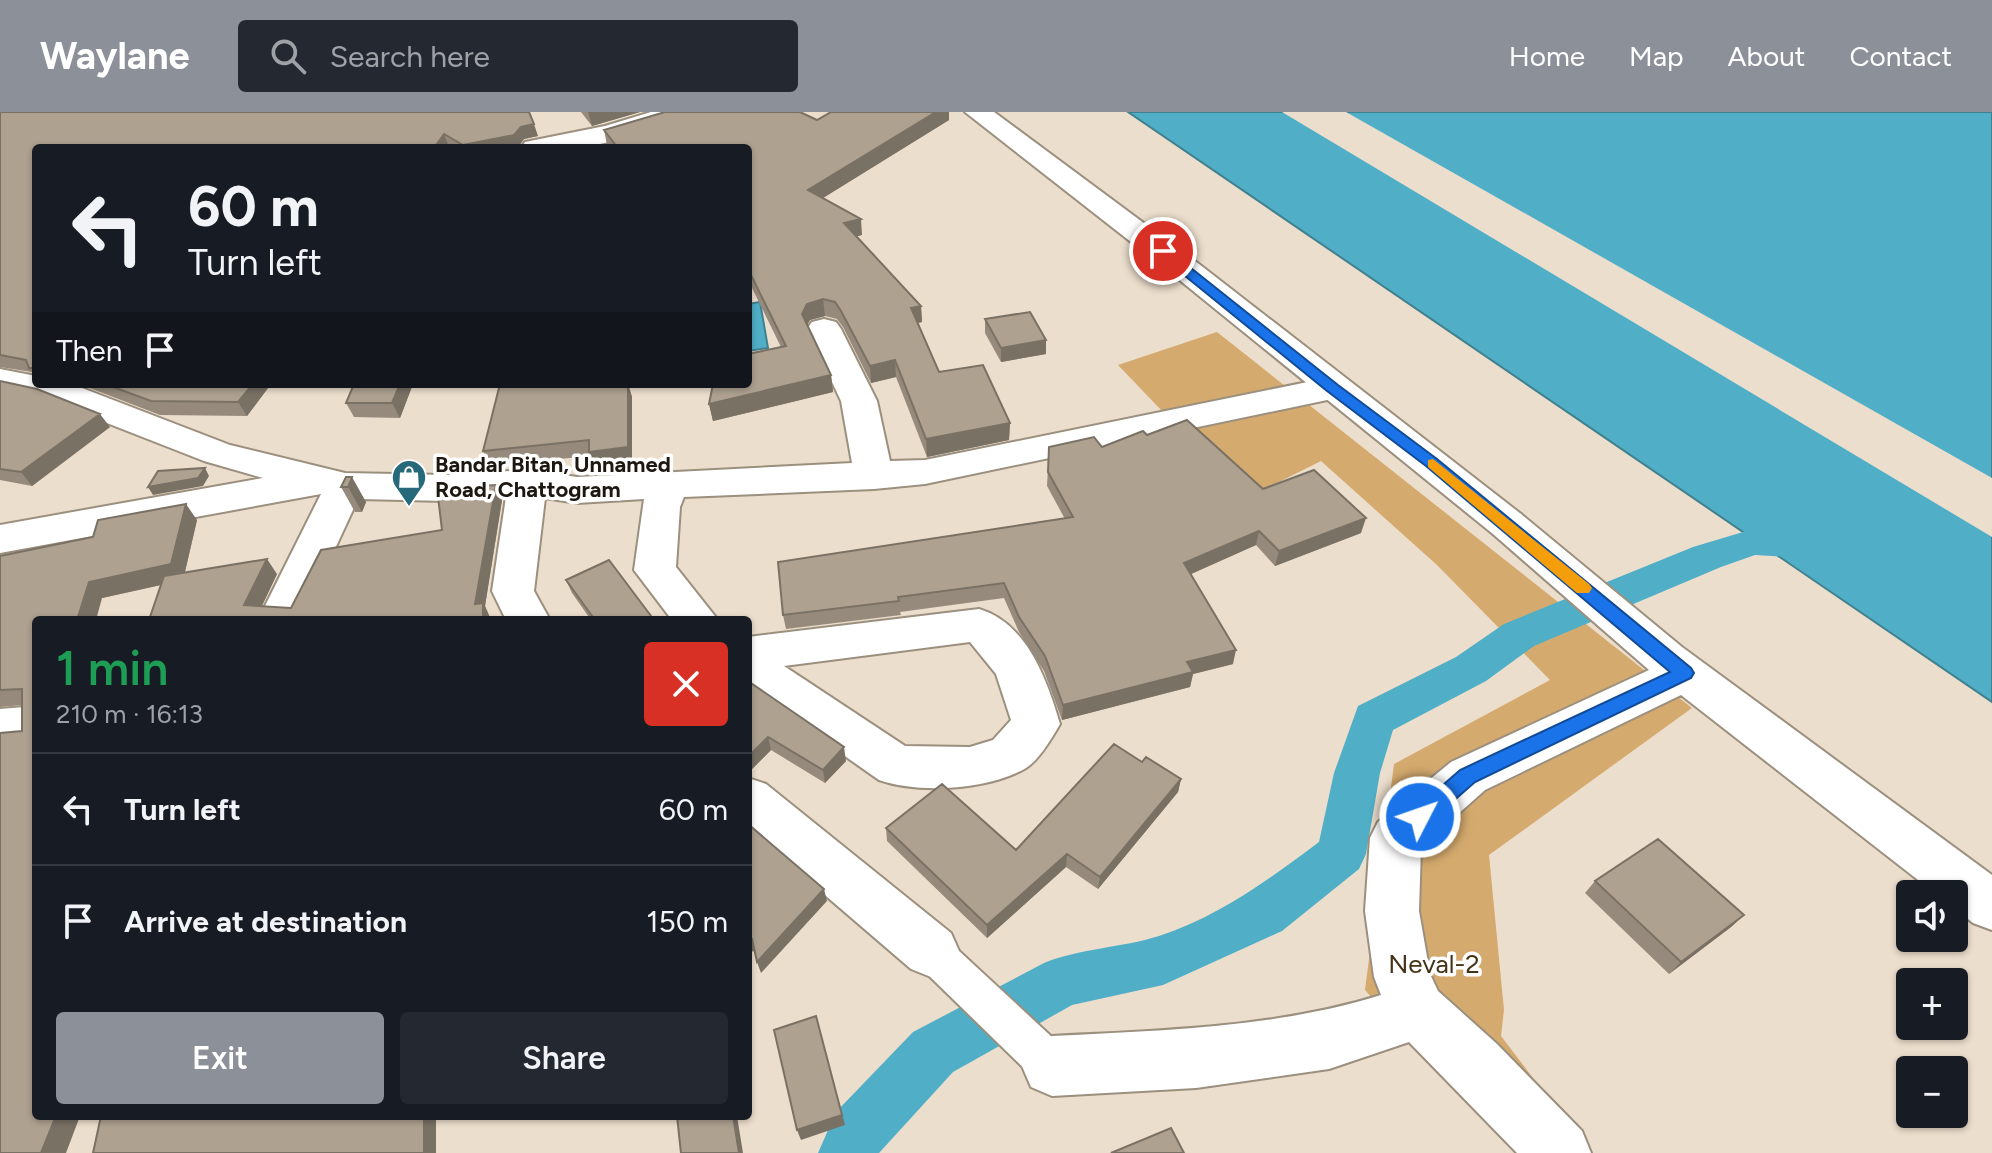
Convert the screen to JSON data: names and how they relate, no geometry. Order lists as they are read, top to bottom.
{
  "parks": ["Neval-2"],
  "places": {
    "shop": ["Bandar Bitan, Unnamed Road, Chattogram"]
  },
  "page": {
    "header": "Waylane",
    "search": "Search here",
    "nav": [
      "Home",
      "Map",
      "About",
      "Contact"
    ],
    "turn": ["60 m", "Turn left"],
    "then": "Then",
    "heading": ["1 min", "210 m · 16:13"],
    "list": [
      {
        "name": "Turn left",
        "value": "60 m"
      },
      {
        "name": "Arrive at destination",
        "value": "150 m"
      }
    ],
    "map_buttons": ["+", "−"],
    "buttons": ["Exit", "Share"]
  }
}
